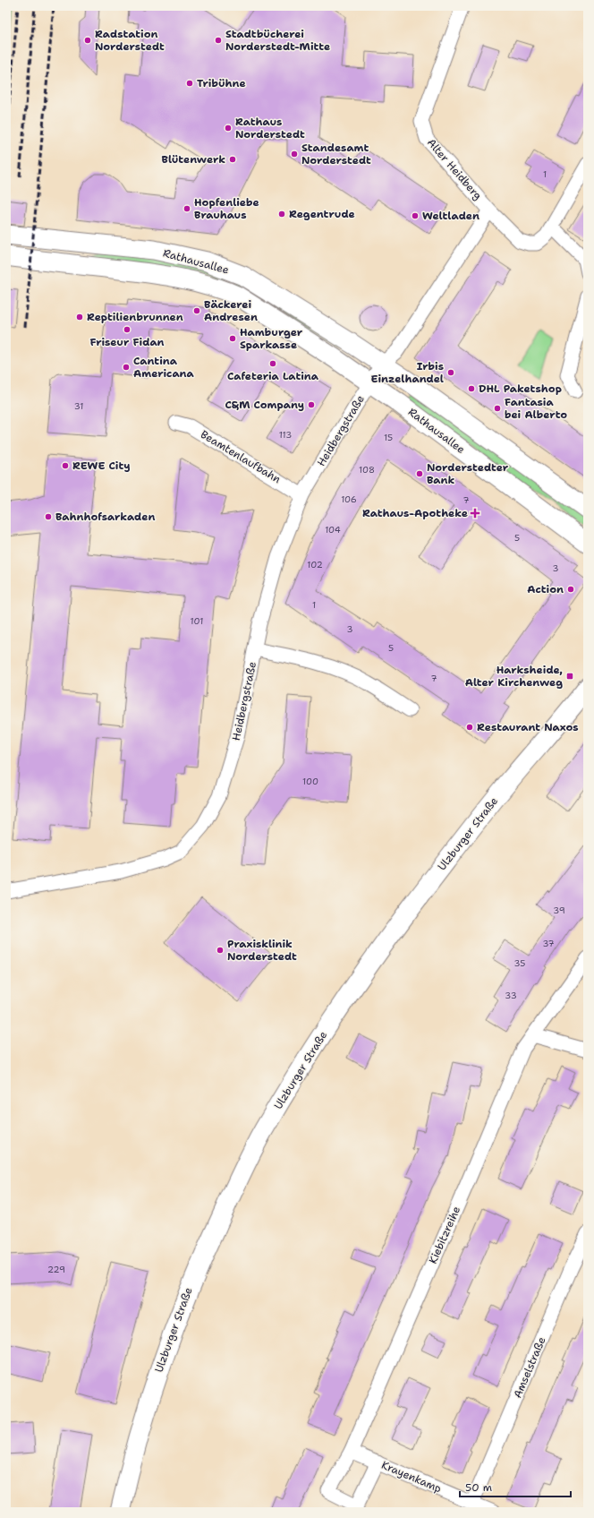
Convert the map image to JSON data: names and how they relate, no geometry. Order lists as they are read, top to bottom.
{
  "streets": {
    "main road": ["Rathausallee", "Ulzburger Straße"],
    "street": [
      "Alter Heidberg",
      "Heidbergstraße",
      "Beamtenlaufbahn",
      "Kiebitzreihe",
      "Amselstraße",
      "Krayenkamp"
    ]
  },
  "crossings": [
    ["Rathausallee", "Heidbergstraße"],
    ["Heidbergstraße", "Beamtenlaufbahn"],
    ["Kiebitzreihe", "Krayenkamp"],
    ["Amselstraße", "Krayenkamp"]
  ],
  "places": {
    "other": [
      "Radstation Norderstedt",
      "Stadtbücherei Norderstedt-Mitte",
      "Tribühne",
      "Rathaus Norderstedt",
      "Standesamt Norderstedt",
      "Blütenwerk",
      "Hopfenliebe Brauhaus",
      "Regentrude",
      "Weltladen",
      "Bäckerei Andresen",
      "Reptilienbrunnen",
      "Friseur Fidan",
      "Hamburger Sparkasse",
      "Cafeteria Latina",
      "Cantina Americana",
      "Irbis Einzelhandel",
      "DHL Paketshop",
      "C&M Company",
      "Fantasia bei Alberto",
      "REWE City",
      "Norderstedter Bank",
      "Bahnhofsarkaden",
      "Action",
      "Restaurant Naxos",
      "Praxisklinik Norderstedt"
    ],
    "health": ["Rathaus-Apotheke"],
    "transit": ["Harksheide, Alter Kirchenweg"]
  },
  "house_numbers": [
    "1",
    "31",
    "113",
    "15",
    "108",
    "106",
    "7",
    "104",
    "5",
    "102",
    "3",
    "1",
    "101",
    "3",
    "5",
    "7",
    "100",
    "39",
    "37",
    "35",
    "33",
    "229"
  ],
  "scale_bar": "50 m"
}
